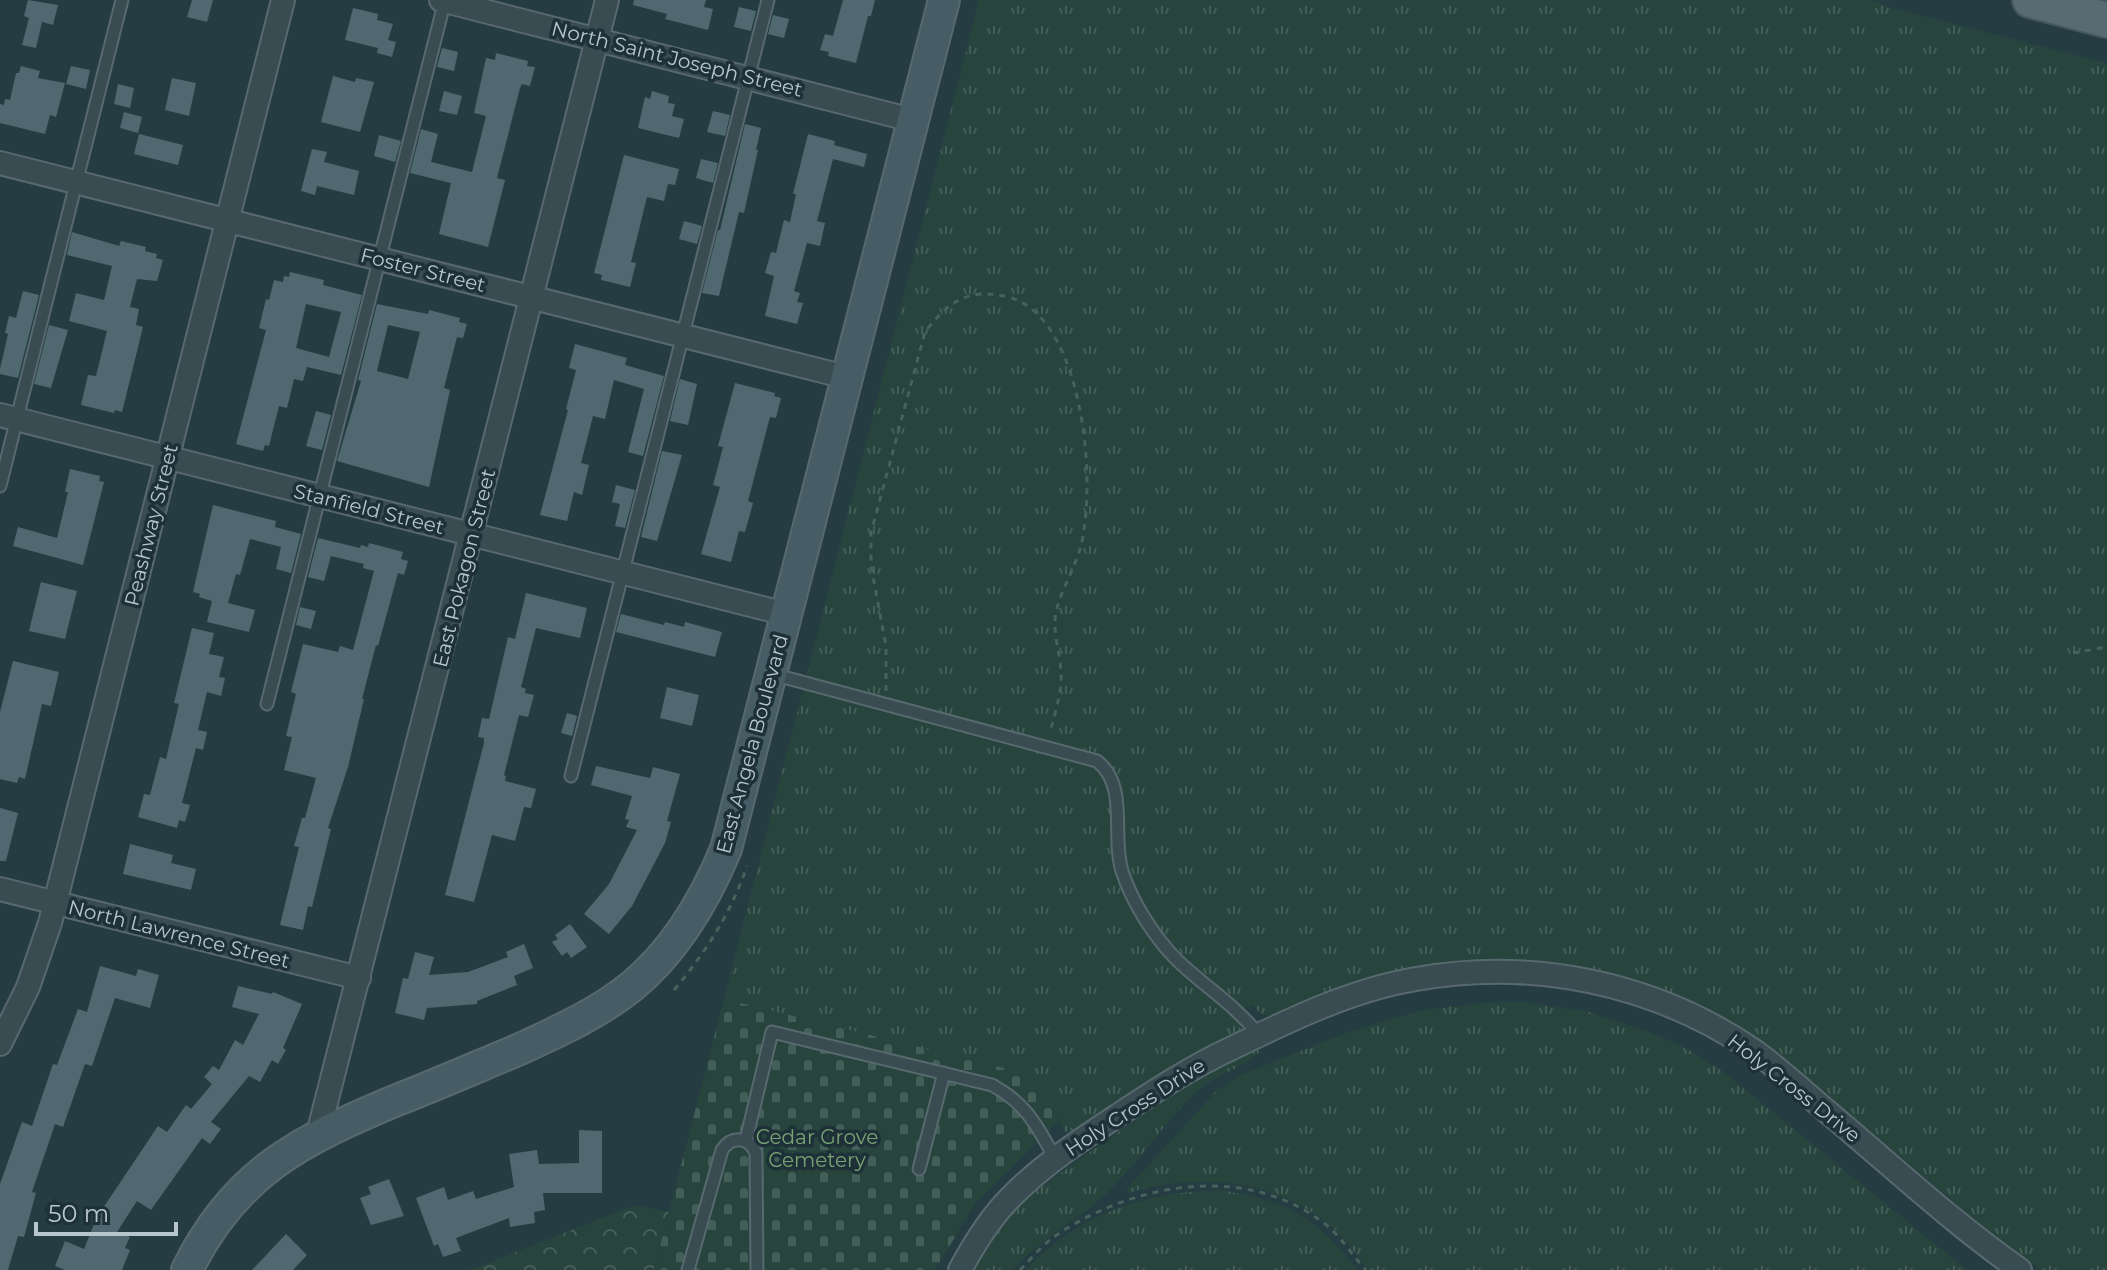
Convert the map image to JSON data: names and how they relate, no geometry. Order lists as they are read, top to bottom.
{
  "streets": {
    "main road": ["East Angela Boulevard"],
    "street": [
      "North Saint Joseph Street",
      "Foster Street",
      "Stanfield Street",
      "Peashway Street",
      "East Pokagon Street",
      "North Lawrence Street",
      "Holy Cross Drive"
    ]
  },
  "crossings": [
    ["North Saint Joseph Street", "East Pokagon Street"],
    ["North Saint Joseph Street", "East Angela Boulevard"],
    ["Foster Street", "Peashway Street"],
    ["Foster Street", "East Pokagon Street"],
    ["Foster Street", "East Angela Boulevard"],
    ["Stanfield Street", "Peashway Street"],
    ["Stanfield Street", "East Pokagon Street"],
    ["Stanfield Street", "East Angela Boulevard"],
    ["Peashway Street", "North Lawrence Street"],
    ["East Pokagon Street", "East Angela Boulevard"],
    ["East Pokagon Street", "North Lawrence Street"]
  ],
  "parks": ["Cedar Grove Cemetery"],
  "scale_bar": "50 m"
}
